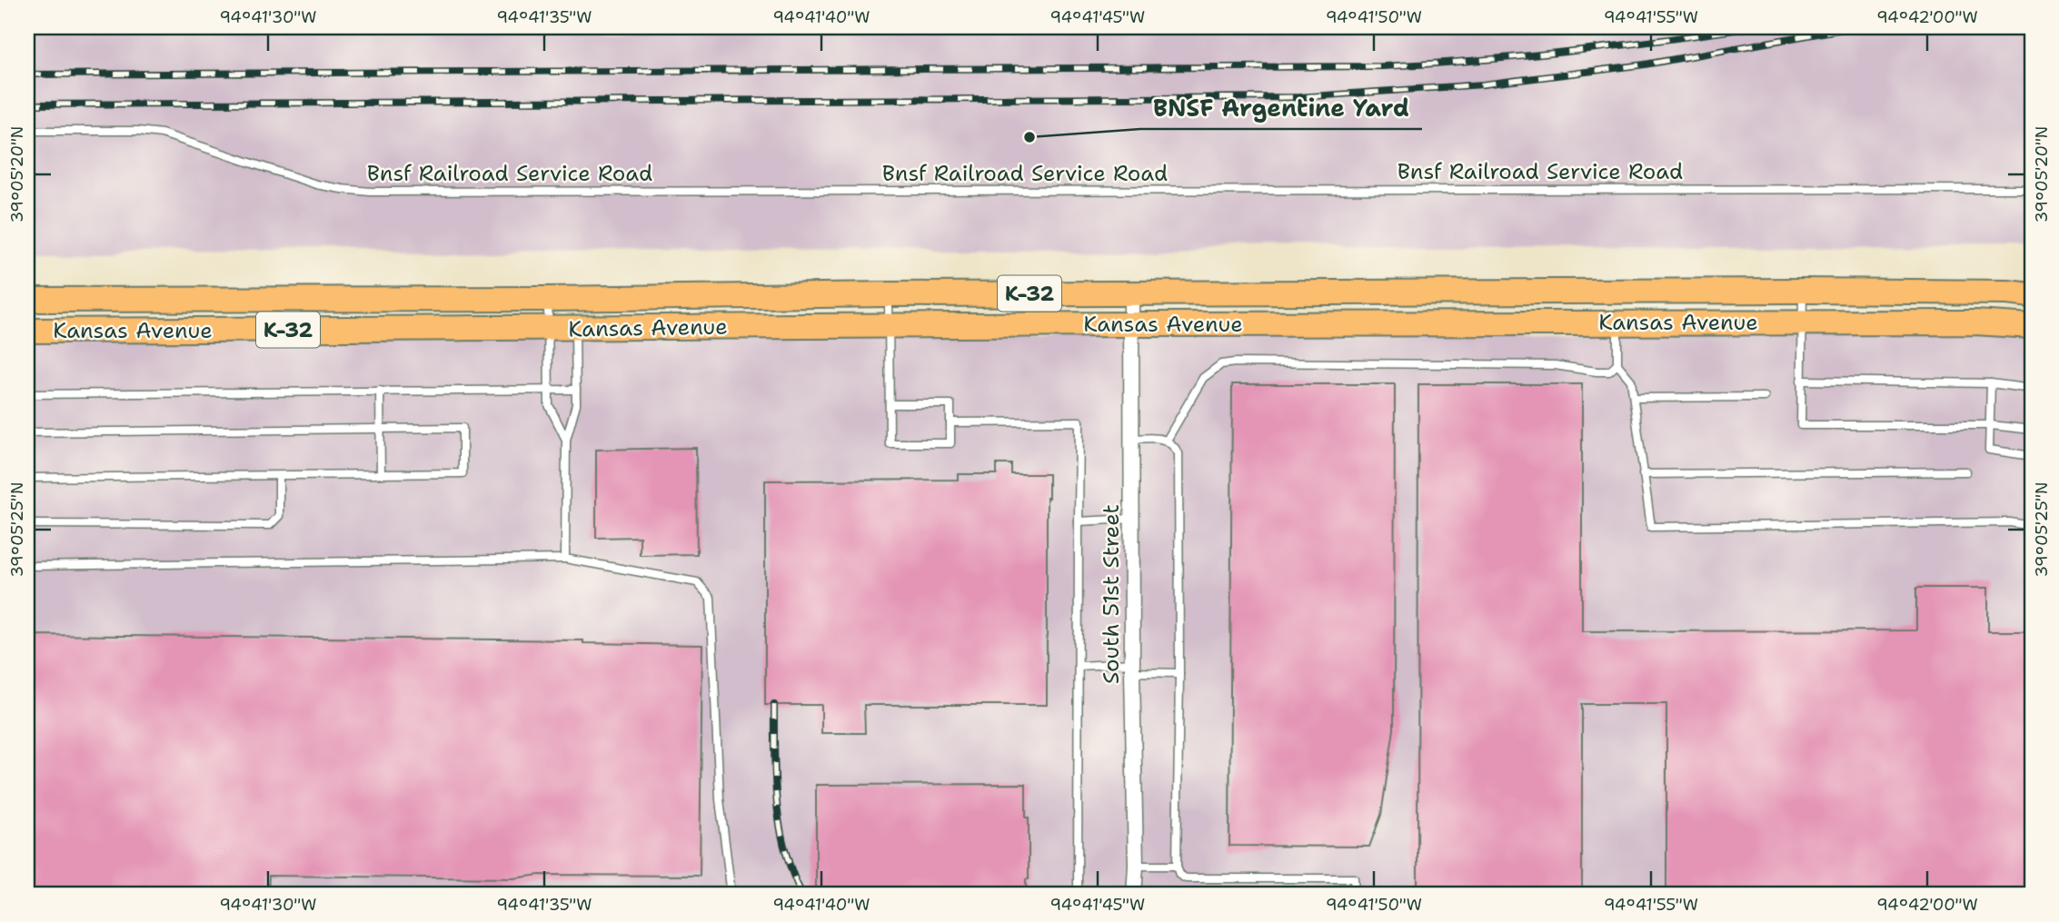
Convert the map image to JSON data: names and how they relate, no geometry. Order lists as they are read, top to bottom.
{
  "streets": {
    "main road": ["K-32", "Kansas Avenue"],
    "street": ["South 51st Street"],
    "lane": ["Bnsf Railroad Service Road"]
  },
  "crossings": [
    ["Kansas Avenue", "South 51st Street"]
  ],
  "places": ["BNSF Argentine Yard"],
  "coordinates": [
    "94°41'30\"W",
    "94°41'35\"W",
    "94°41'40\"W",
    "94°41'45\"W",
    "94°41'50\"W",
    "94°41'55\"W",
    "94°42'00\"W",
    "39°05'20\"N",
    "39°05'25\"N"
  ]
}
